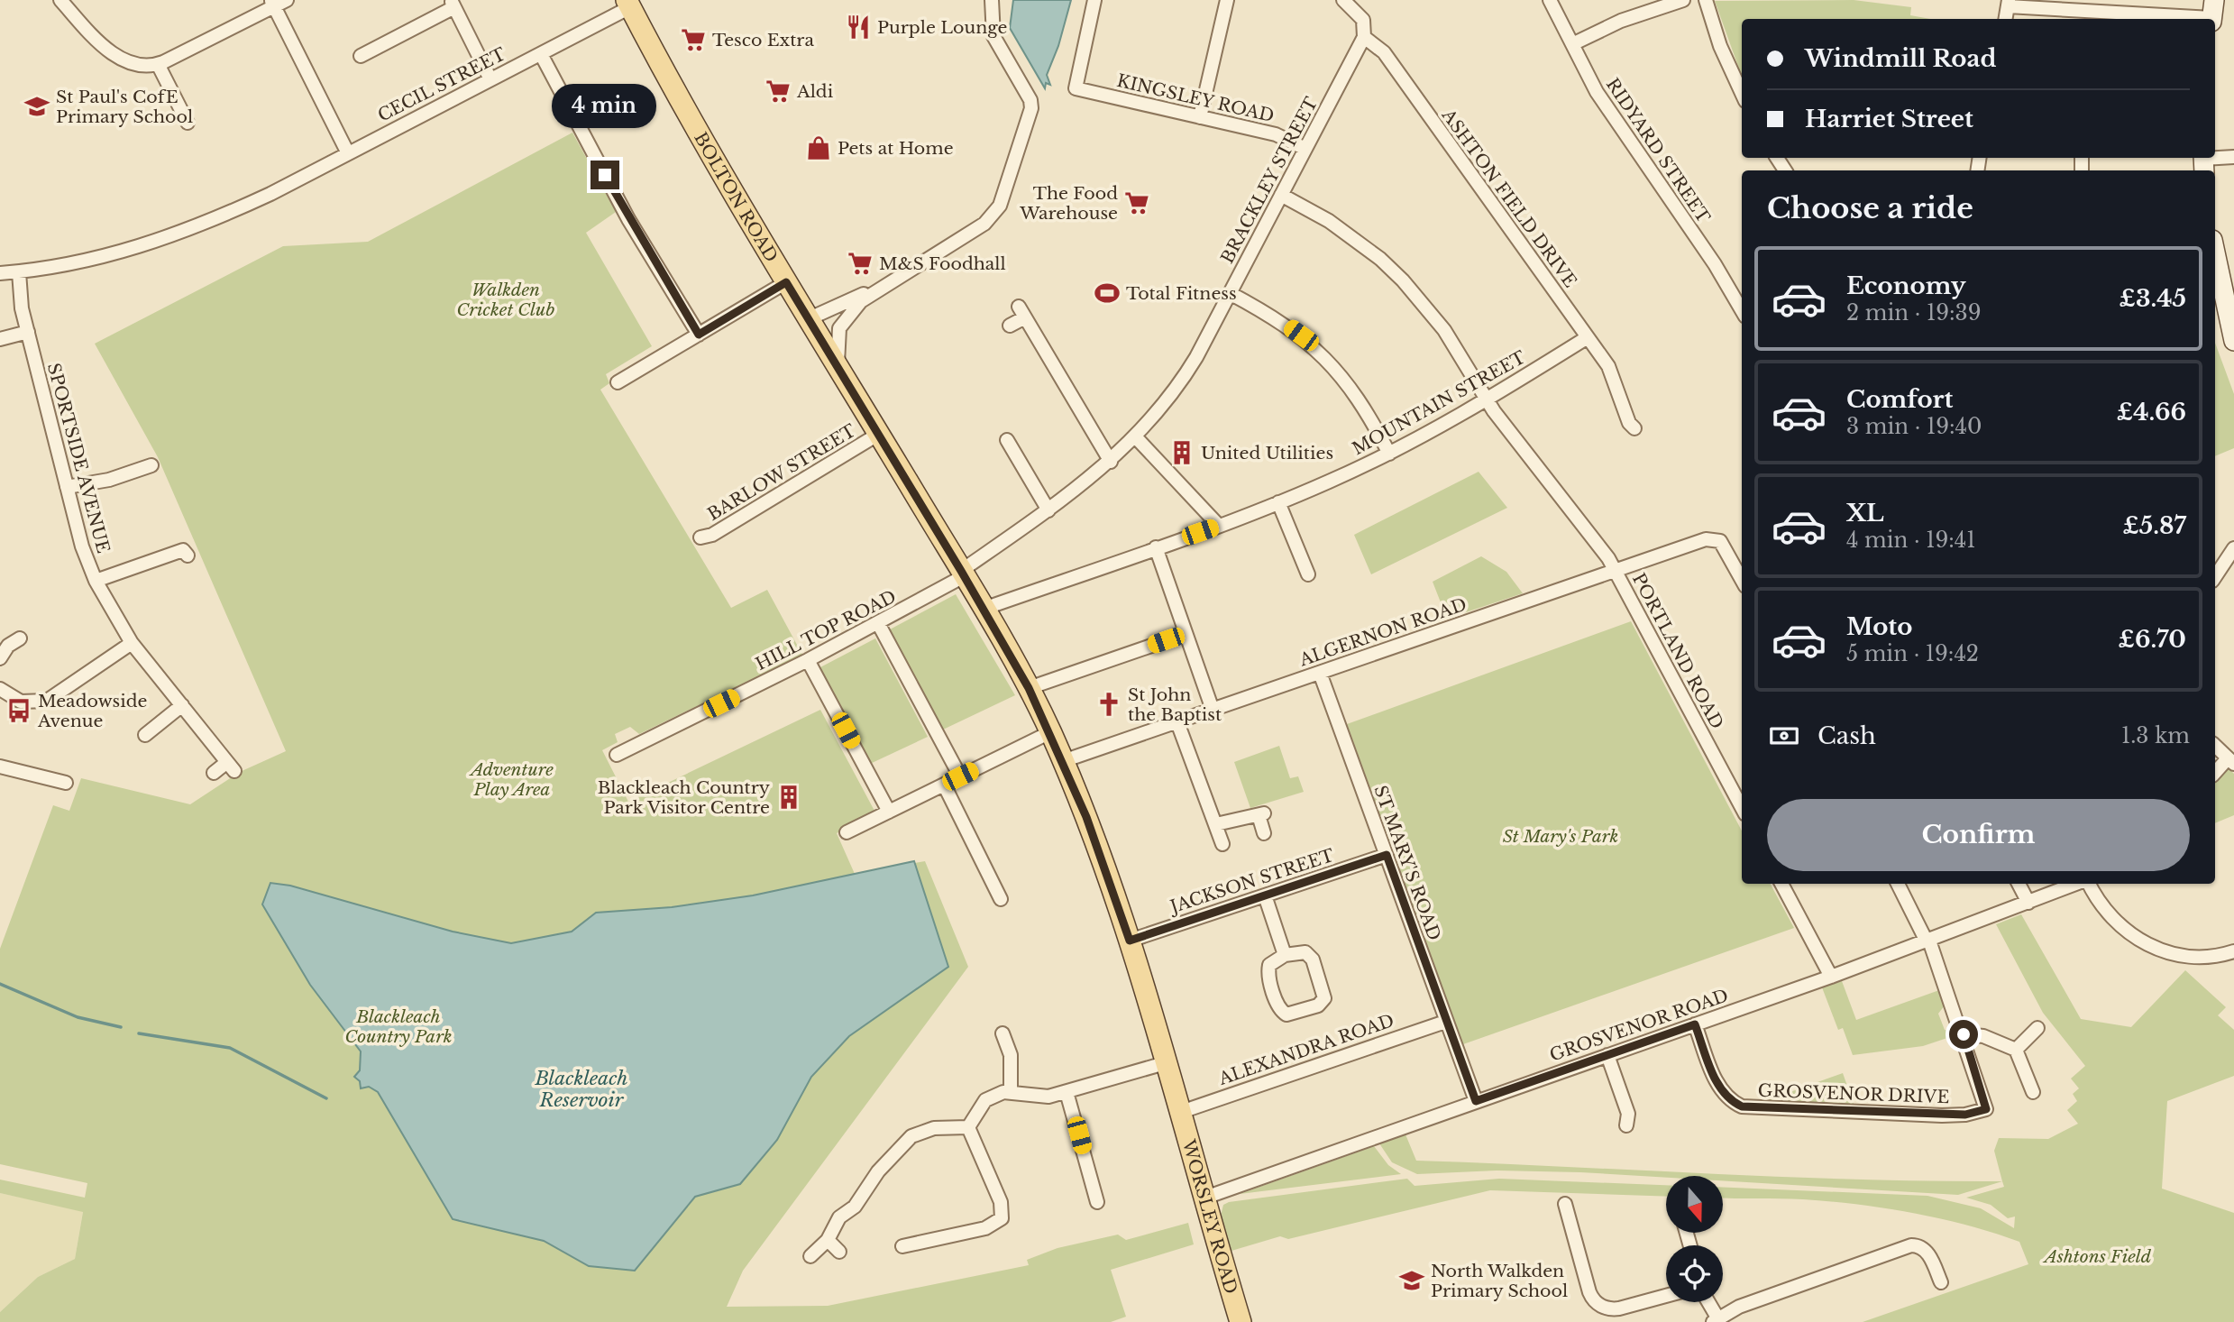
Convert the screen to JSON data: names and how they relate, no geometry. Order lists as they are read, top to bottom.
{
  "streets": {
    "main road": ["BOLTON ROAD", "WORSLEY ROAD"],
    "street": [
      "CECIL STREET",
      "KINGSLEY ROAD",
      "RIDYARD STREET",
      "BRACKLEY STREET",
      "ASHTON FIELD DRIVE",
      "MOUNTAIN STREET",
      "SPORTSIDE AVENUE",
      "BARLOW STREET",
      "HILL TOP ROAD",
      "ALGERNON ROAD",
      "PORTLAND ROAD",
      "ST MARY'S ROAD",
      "JACKSON STREET",
      "GROSVENOR ROAD",
      "ALEXANDRA ROAD",
      "GROSVENOR DRIVE"
    ]
  },
  "crossings": [
    ["CECIL STREET", "BOLTON ROAD"],
    ["CECIL STREET", "SPORTSIDE AVENUE"],
    ["KINGSLEY ROAD", "BRACKLEY STREET"],
    ["BRACKLEY STREET", "BOLTON ROAD"],
    ["BRACKLEY STREET", "ASHTON FIELD DRIVE"],
    ["BRACKLEY STREET", "HILL TOP ROAD"],
    ["BRACKLEY STREET", "PORTLAND ROAD"],
    ["BOLTON ROAD", "MOUNTAIN STREET"],
    ["BOLTON ROAD", "BARLOW STREET"],
    ["BOLTON ROAD", "HILL TOP ROAD"],
    ["BOLTON ROAD", "ALGERNON ROAD"],
    ["BOLTON ROAD", "JACKSON STREET"],
    ["BOLTON ROAD", "ALEXANDRA ROAD"],
    ["BOLTON ROAD", "WORSLEY ROAD"],
    ["ASHTON FIELD DRIVE", "MOUNTAIN STREET"],
    ["MOUNTAIN STREET", "PORTLAND ROAD"],
    ["ALGERNON ROAD", "PORTLAND ROAD"],
    ["ALGERNON ROAD", "ST MARY'S ROAD"],
    ["ST MARY'S ROAD", "JACKSON STREET"],
    ["ST MARY'S ROAD", "GROSVENOR ROAD"],
    ["ST MARY'S ROAD", "ALEXANDRA ROAD"],
    ["GROSVENOR ROAD", "GROSVENOR DRIVE"],
    ["GROSVENOR ROAD", "WORSLEY ROAD"],
    ["ALEXANDRA ROAD", "WORSLEY ROAD"]
  ],
  "water": ["Blackleach Reservoir"],
  "parks": [
    "Walkden Cricket Club",
    "Adventure Play Area",
    "St Mary's Park",
    "Blackleach Country Park",
    "Ashtons Field"
  ],
  "places": {
    "restaurant": ["Purple Lounge"],
    "supermarket": [
      "Tesco Extra",
      "Aldi",
      "The Food Warehouse",
      "M&S Foodhall"
    ],
    "school or university": ["St Paul's CofE Primary School", "North Walkden Primary School"],
    "shop": ["Pets at Home"],
    "sports": ["Total Fitness"],
    "building": ["United Utilities", "Blackleach Country Park Visitor Centre"],
    "church": ["St John the Baptist"],
    "bus stop": ["Meadowside Avenue"]
  },
  "north": "bottom",
  "page": {
    "banner": ["Windmill Road", "Harriet Street"],
    "bubble": "4 min",
    "heading": "Choose a ride",
    "list": [
      {
        "name": "Economy",
        "note": "2 min · 19:39",
        "value": "£3.45"
      },
      {
        "name": "Comfort",
        "note": "3 min · 19:40",
        "value": "£4.66"
      },
      {
        "name": "XL",
        "note": "4 min · 19:41",
        "value": "£5.87"
      },
      {
        "name": "Moto",
        "note": "5 min · 19:42",
        "value": "£6.70"
      }
    ],
    "pay": ["Cash", "1.3 km"],
    "buttons": "Confirm"
  }
}
